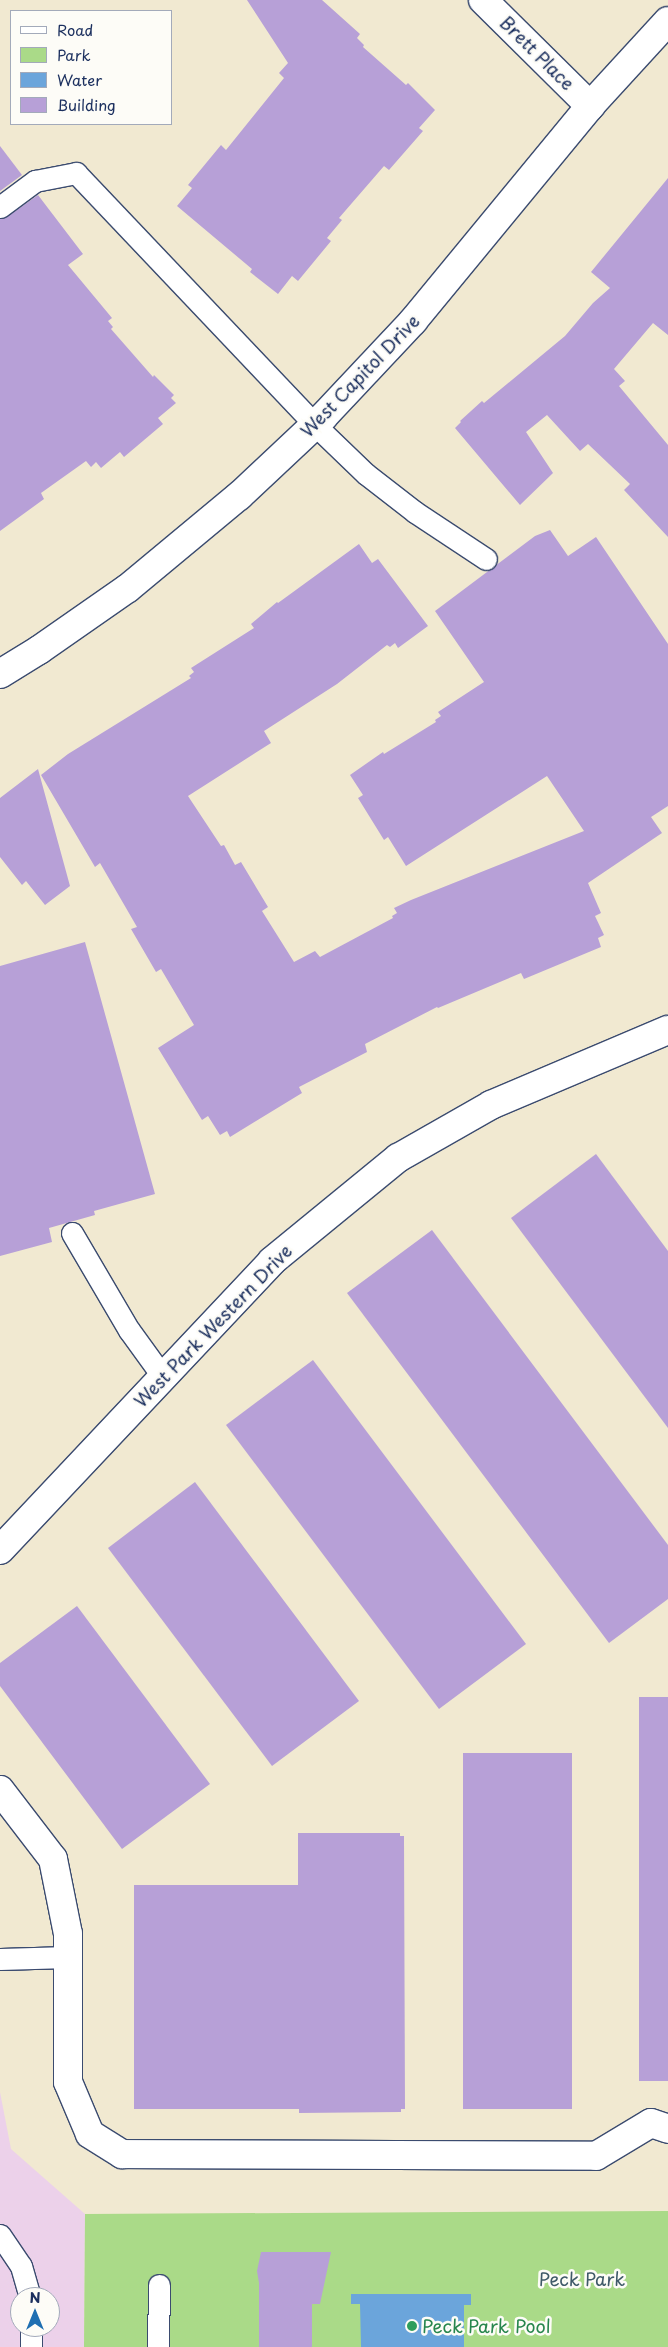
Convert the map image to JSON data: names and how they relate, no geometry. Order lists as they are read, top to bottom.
{
  "streets": {
    "street": ["Brett Place", "West Capitol Drive", "West Park Western Drive"]
  },
  "crossings": [
    ["Brett Place", "West Capitol Drive"]
  ],
  "parks": ["Peck Park"],
  "places": ["Peck Park Pool"],
  "legend": [
    "Road",
    "Park",
    "Water",
    "Building"
  ],
  "north": "top"
}
